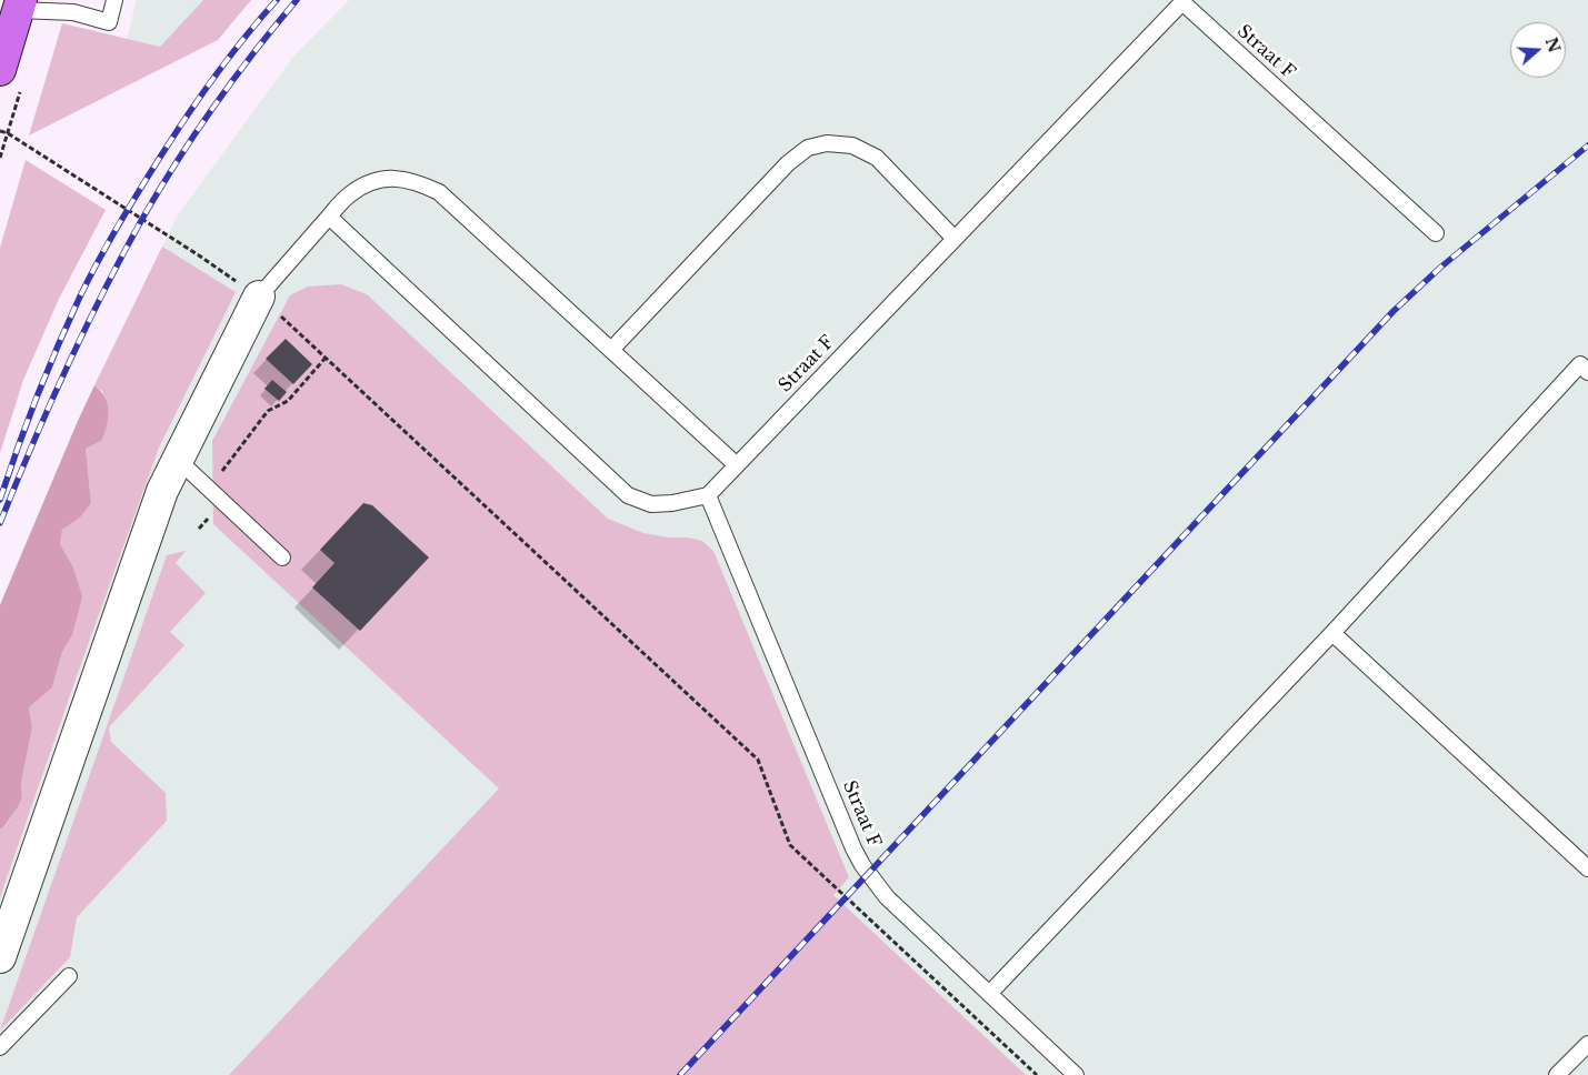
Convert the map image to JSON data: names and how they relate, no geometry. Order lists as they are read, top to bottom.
{
  "streets": {
    "lane": ["Straat F"]
  },
  "north": "right"
}
